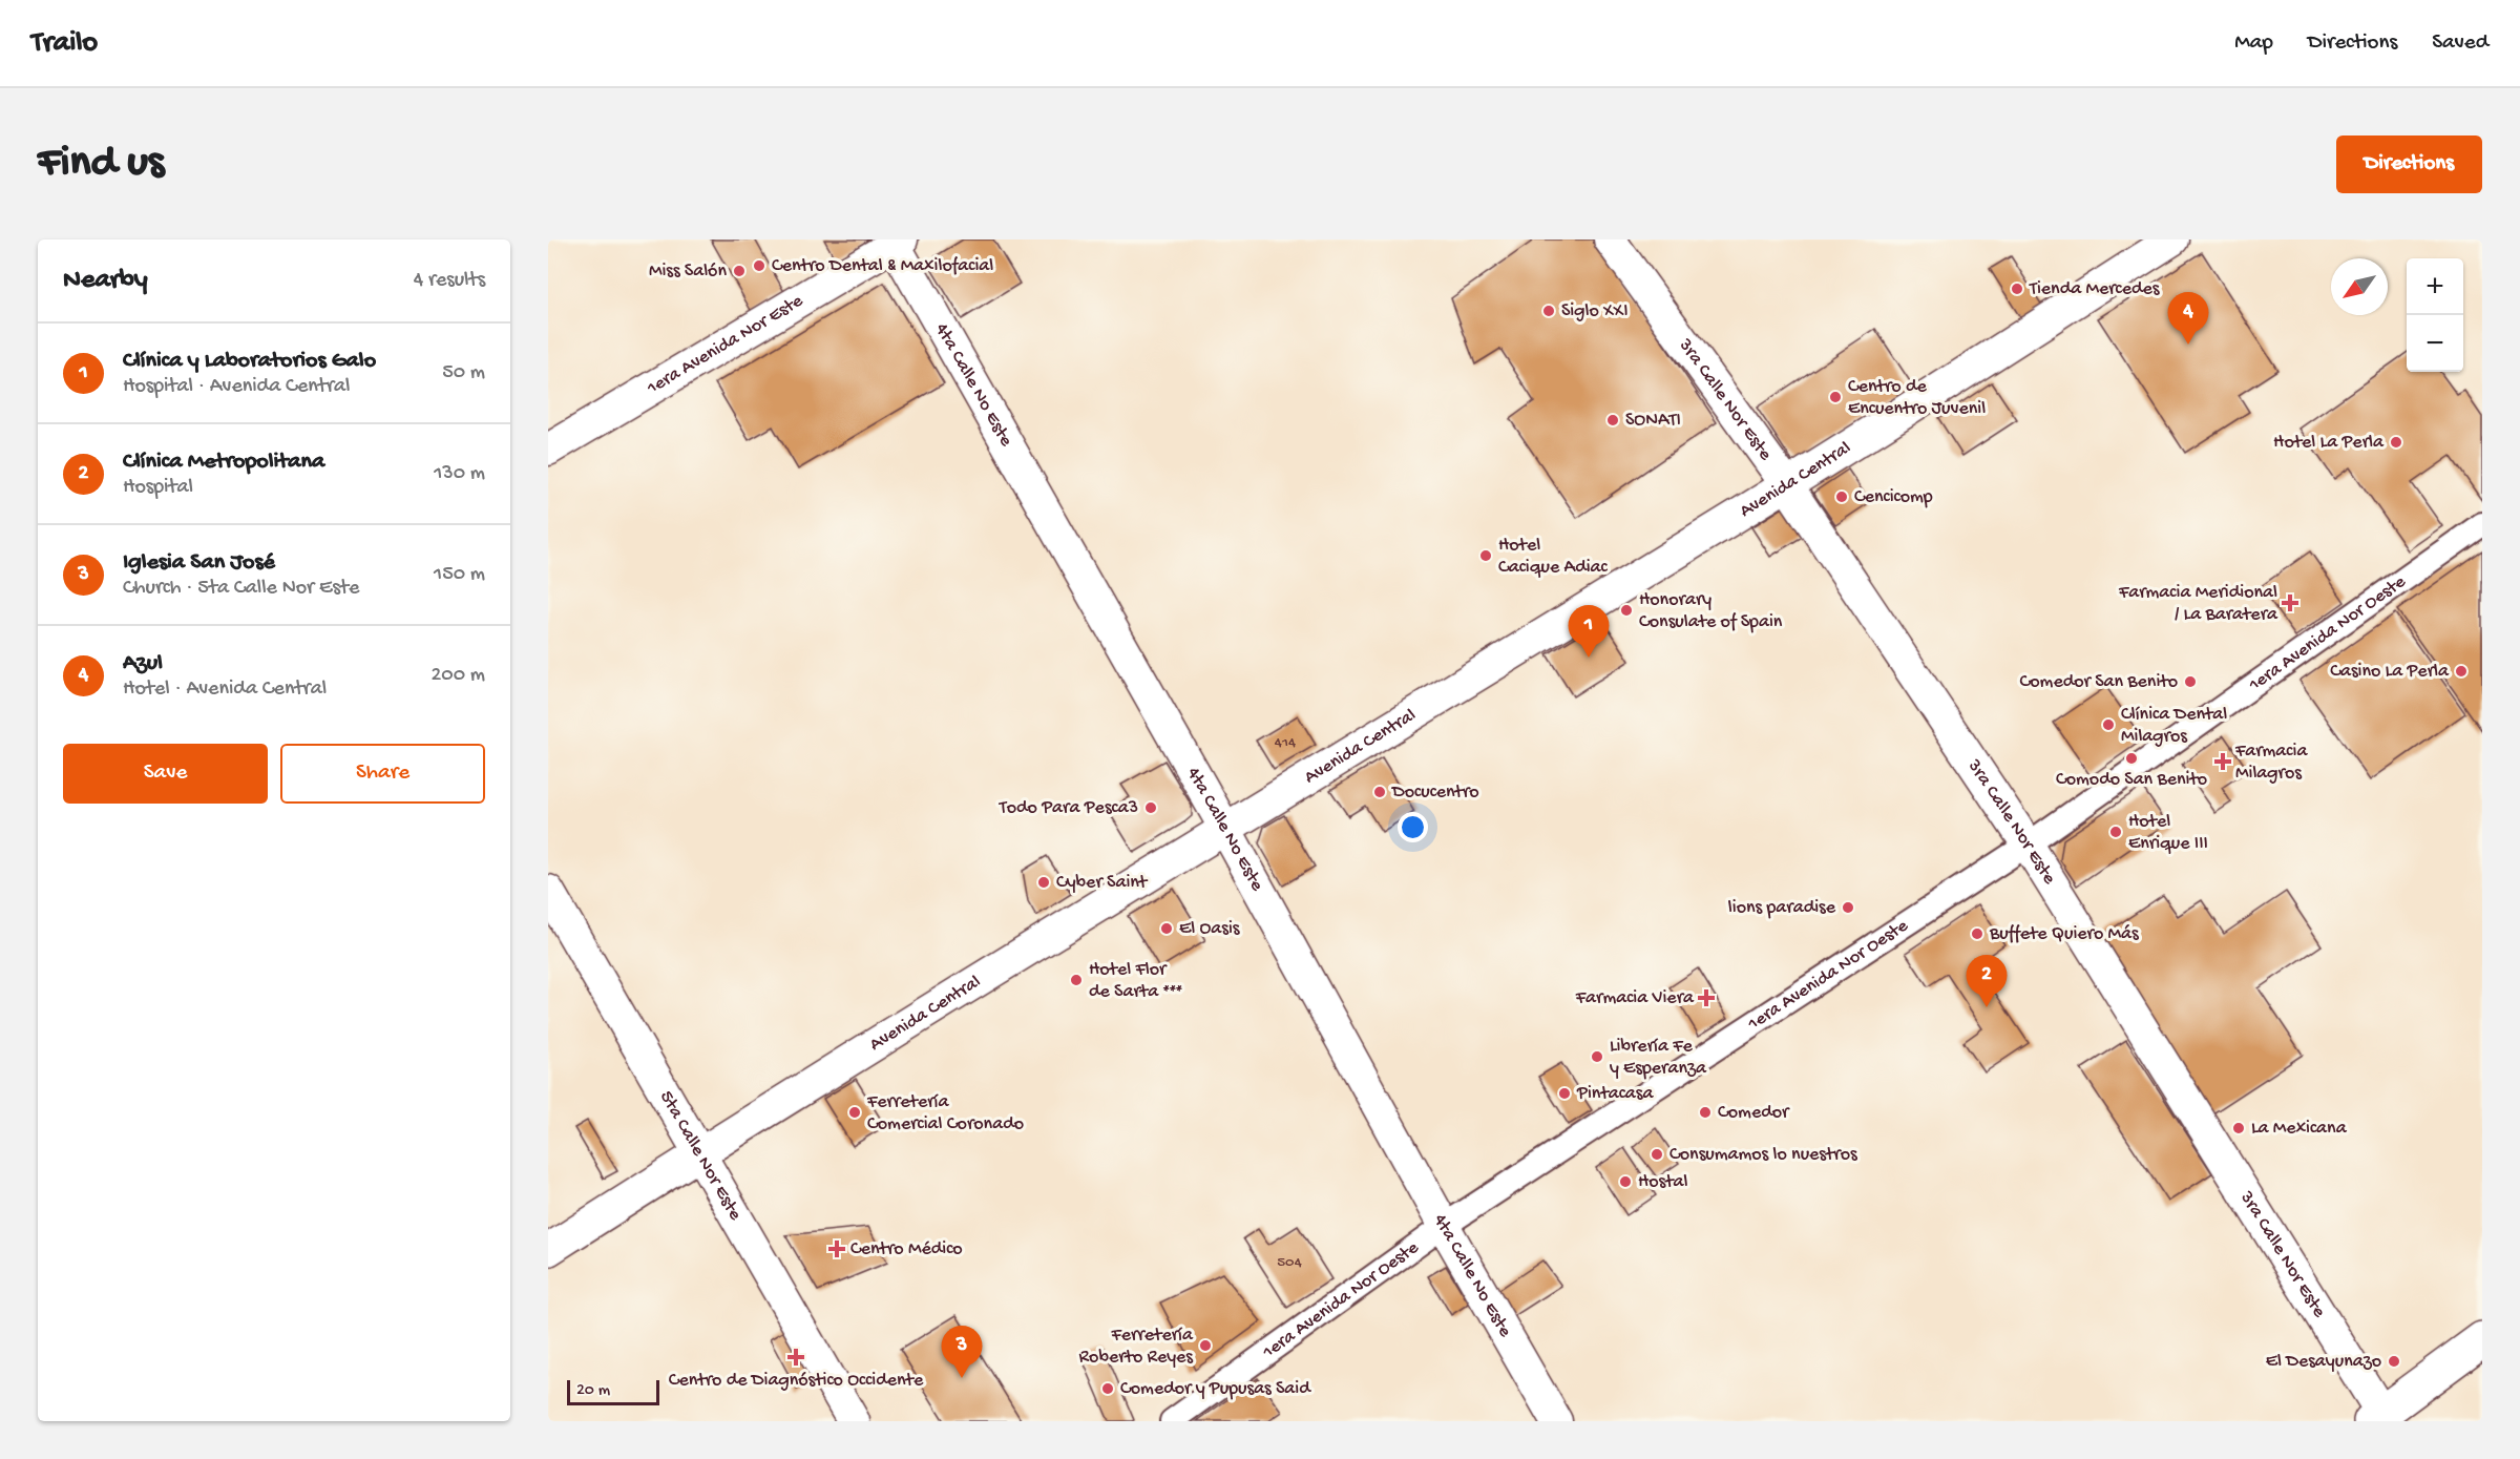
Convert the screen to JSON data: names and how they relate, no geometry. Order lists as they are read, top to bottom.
{
  "streets": {
    "street": [
      "1era Avenida Nor Este",
      "4ta Calle No Este",
      "3ra Calle Nor Este",
      "Avenida Central",
      "1era Avenida Nor Oeste",
      "5ta Calle Nor Este"
    ]
  },
  "crossings": [
    ["1era Avenida Nor Este", "4ta Calle No Este"],
    ["4ta Calle No Este", "Avenida Central"],
    ["4ta Calle No Este", "1era Avenida Nor Oeste"],
    ["3ra Calle Nor Este", "Avenida Central"],
    ["3ra Calle Nor Este", "1era Avenida Nor Oeste"],
    ["Avenida Central", "5ta Calle Nor Este"]
  ],
  "places": {
    "other": [
      "Centro Dental & Maxilofacial",
      "Miss Salón",
      "Tienda Mercedes",
      "Siglo XXI",
      "Centro de Encuentro Juvenil",
      "SONATI",
      "Hotel La Perla",
      "Cencicomp",
      "Hotel Cacique Adiac",
      "Honorary Consulate of Spain",
      "Casino La Perla",
      "Comedor San Benito",
      "Clínica Dental Milagros",
      "Comodo San Benito",
      "Docucentro",
      "Todo Para Pesca3",
      "Hotel Enrique III",
      "Cyber Saint",
      "lions paradise",
      "El Oasis",
      "Buffete Quiero Más",
      "Hotel Flor de Sarta ***",
      "Librería Fe y Esperanza",
      "Pintacasa",
      "Ferretería Comercial Coronado",
      "Comedor",
      "La Mexicana",
      "Consumamos lo nuestros",
      "Hostal",
      "Ferretería Roberto Reyes",
      "El Desayunazo",
      "Comedor y Pupusas Said"
    ],
    "health": [
      "Farmacia Meridional / La Baratera",
      "Farmacia Milagros",
      "Farmacia Viera",
      "Centro Médico",
      "Centro de Diagnóstico Occidente"
    ]
  },
  "house_numbers": ["414", "504"],
  "scale_bar": "20 m",
  "north": "bottom left",
  "page": {
    "header": "Trailo",
    "nav": ["Map", "Directions", "Saved"],
    "buttons": [
      "Directions",
      ["Save", "Share"]
    ],
    "title": "Find us",
    "heading": ["Nearby", "4 results"],
    "map_buttons": ["+", "−"],
    "pins": [
      "4",
      "1",
      "2",
      "3"
    ],
    "list": [
      {
        "mark": "1",
        "name": "Clínica y Laboratorios Galo",
        "note": "Hospital · Avenida Central",
        "value": "50 m"
      },
      {
        "mark": "2",
        "name": "Clínica Metropolitana",
        "note": "Hospital",
        "value": "130 m"
      },
      {
        "mark": "3",
        "name": "Iglesia San José",
        "note": "Church · 5ta Calle Nor Este",
        "value": "150 m"
      },
      {
        "mark": "4",
        "name": "Azul",
        "note": "Hotel · Avenida Central",
        "value": "200 m"
      }
    ],
    "scale": "20 m"
  }
}
